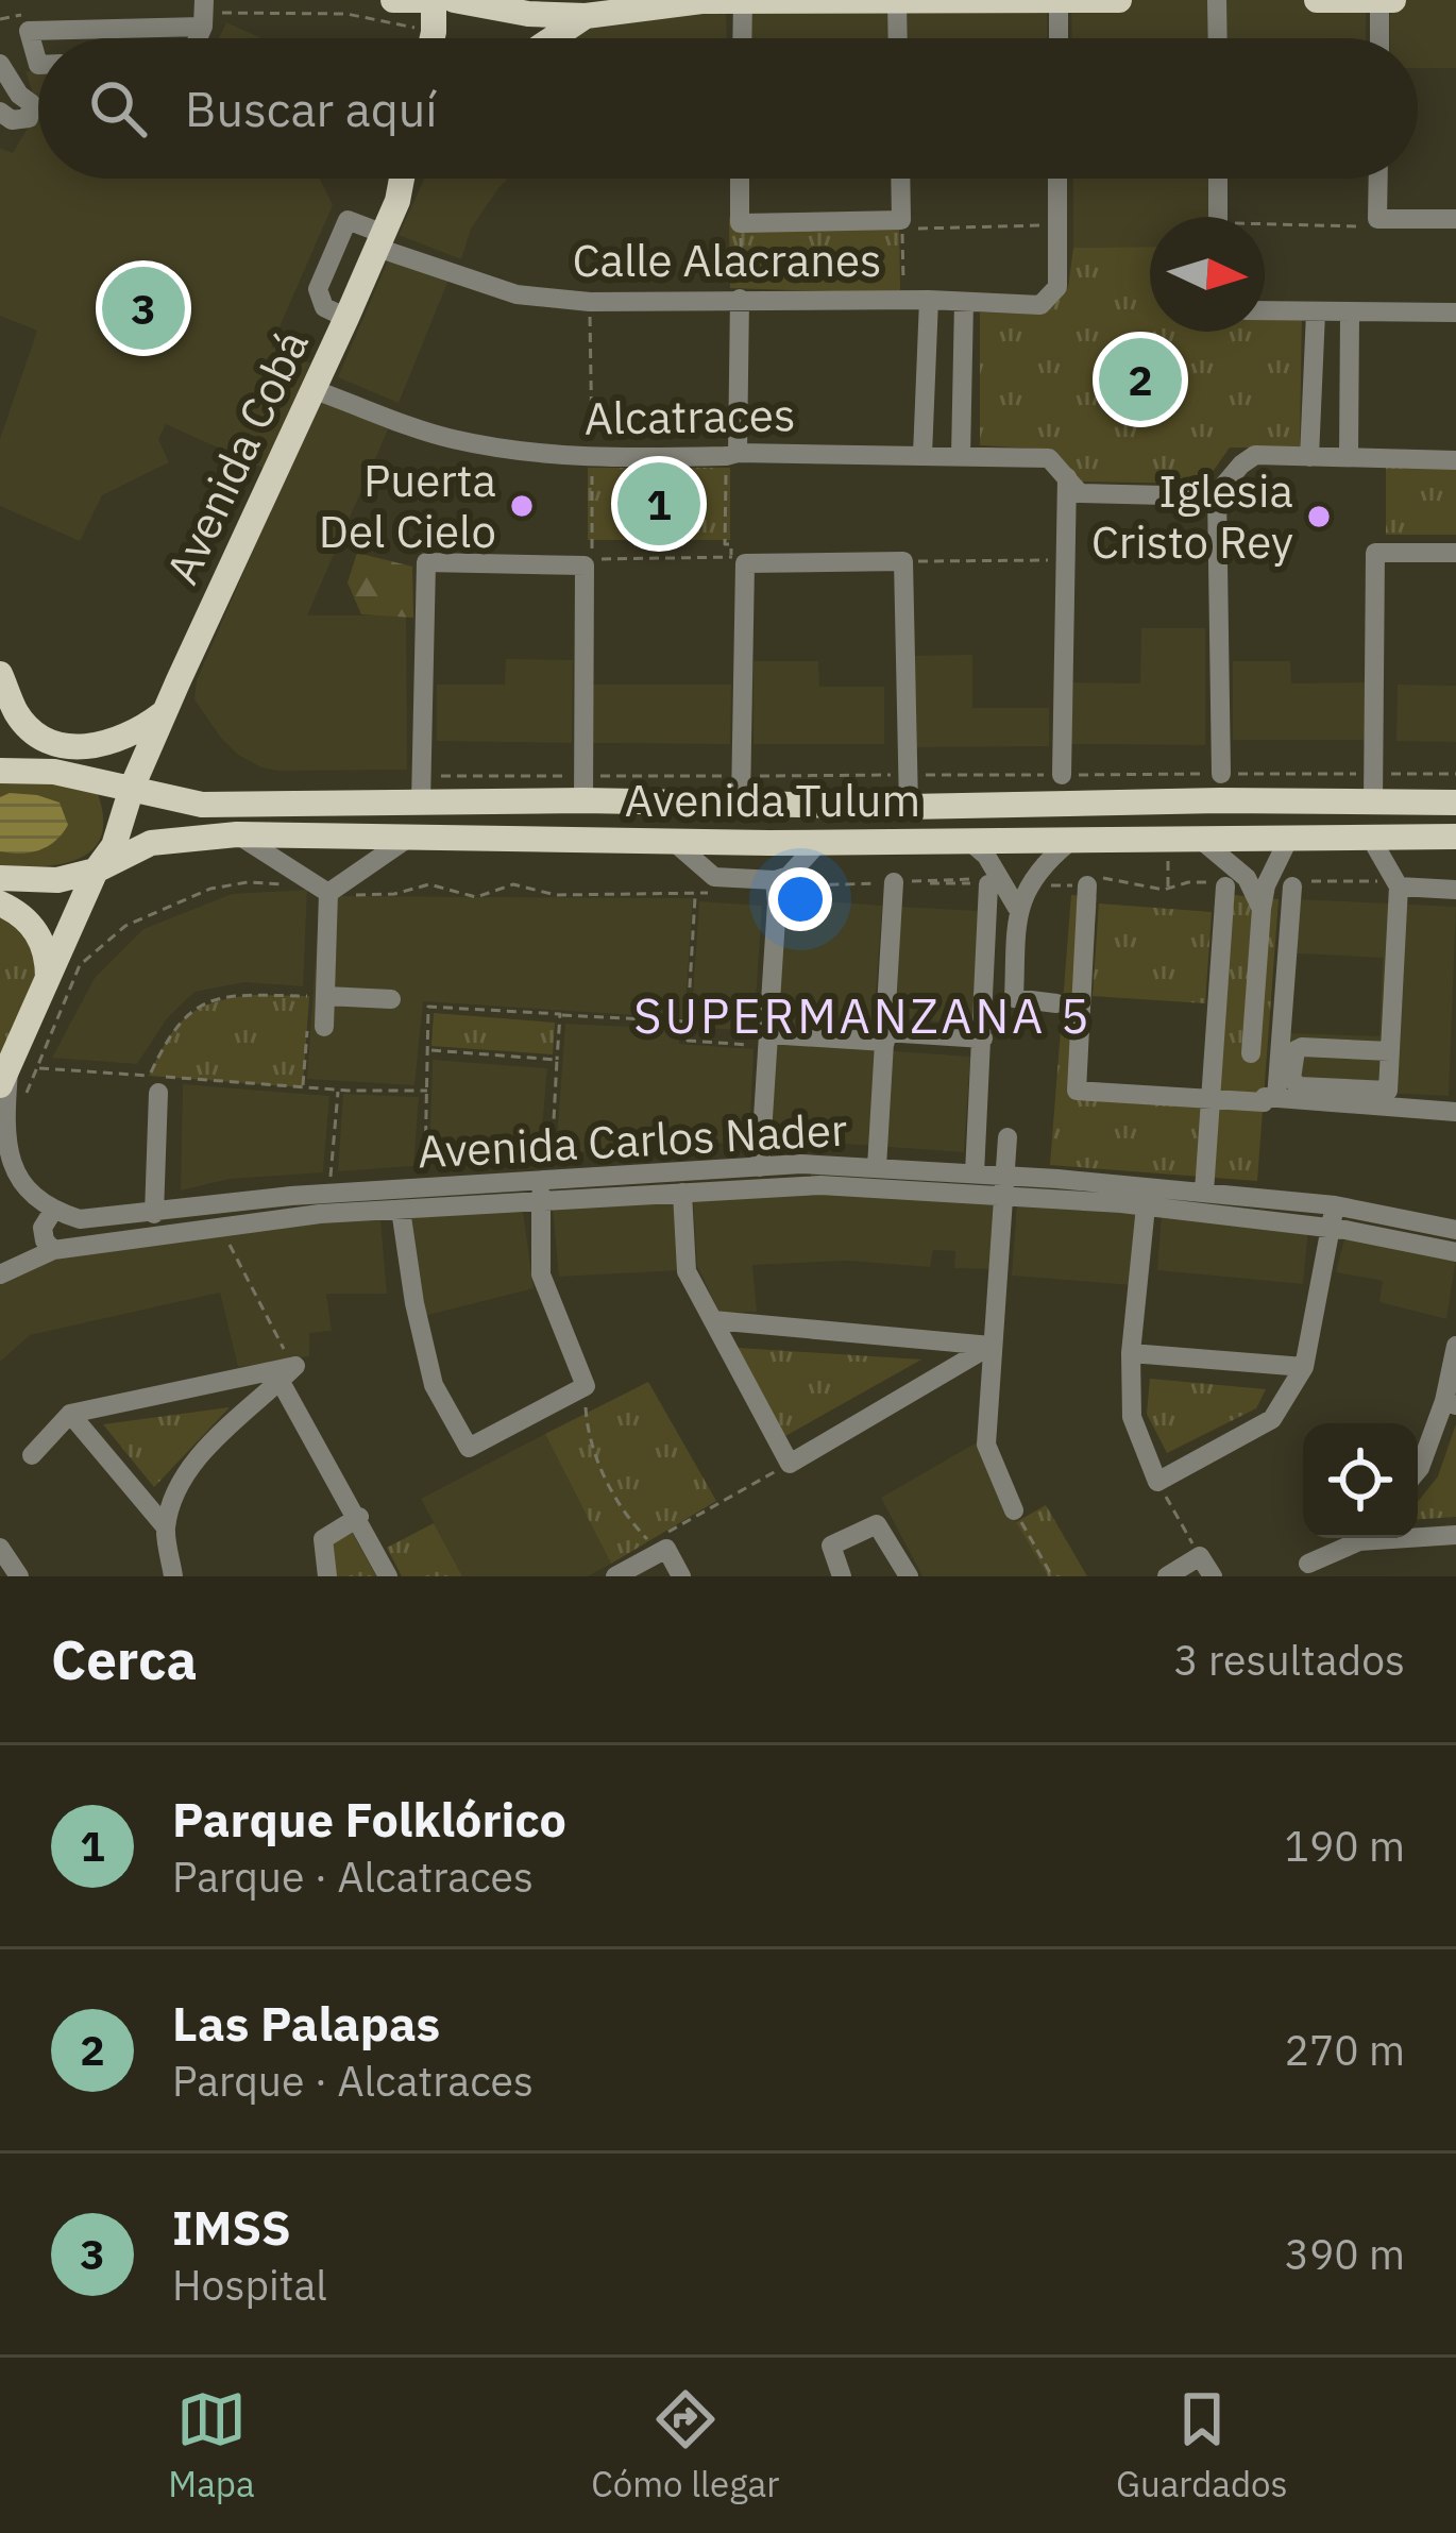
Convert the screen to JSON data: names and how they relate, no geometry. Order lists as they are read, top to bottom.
{
  "streets": {
    "main road": ["Avenida Cobá", "Avenida Tulum"],
    "street": ["Calle Alacranes", "Alcatraces", "Avenida Carlos Nader"]
  },
  "crossings": [
    ["Calle Alacranes", "Avenida Cobá"],
    ["Alcatraces", "Avenida Cobá"],
    ["Avenida Cobá", "Avenida Tulum"]
  ],
  "districts": ["SUPERMANZANA 5"],
  "places": ["Puerta Del Cielo", "Iglesia Cristo Rey"],
  "north": "right",
  "page": {
    "search": "Buscar aquí",
    "pins": ["3", "2", "1"],
    "heading": ["Cerca", "3 resultados"],
    "list": [
      {
        "mark": "1",
        "name": "Parque Folklórico",
        "note": "Parque · Alcatraces",
        "value": "190 m"
      },
      {
        "mark": "2",
        "name": "Las Palapas",
        "note": "Parque · Alcatraces",
        "value": "270 m"
      },
      {
        "mark": "3",
        "name": "IMSS",
        "note": "Hospital",
        "value": "390 m"
      }
    ],
    "nav": ["Mapa", "Cómo llegar", "Guardados"]
  }
}
